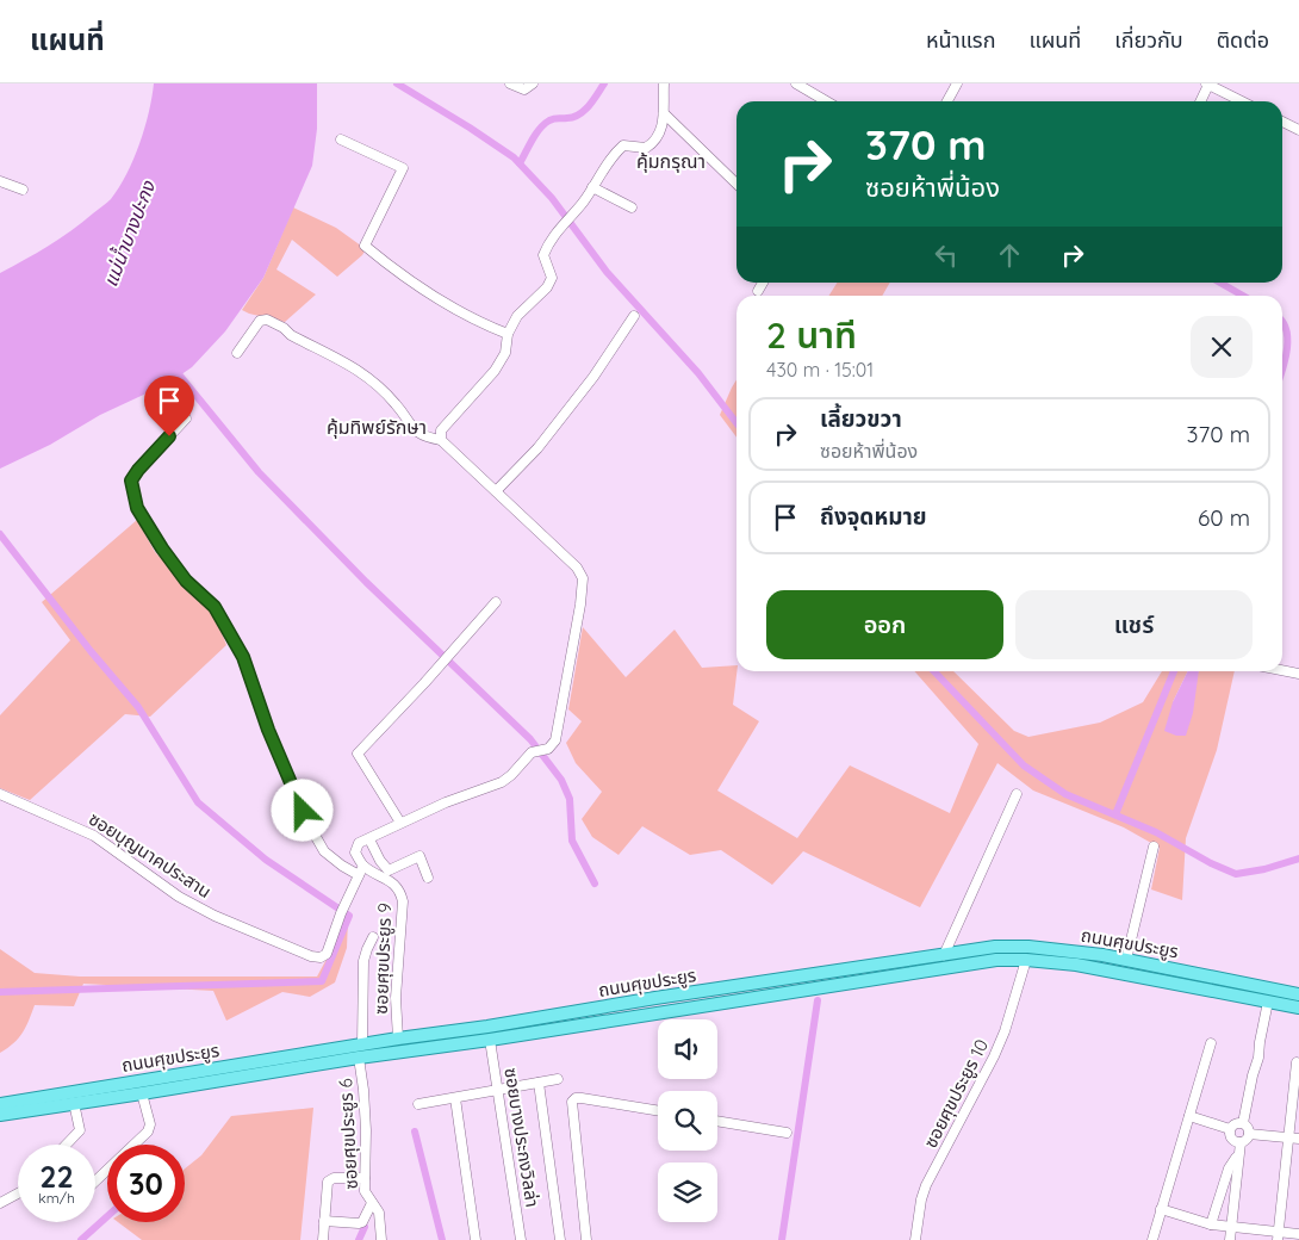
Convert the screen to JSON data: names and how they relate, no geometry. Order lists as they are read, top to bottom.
{
  "streets": {
    "main road": ["ถนนศุขประยูร"],
    "street": [
      "ซอยบุญนาคประสาน",
      "ซอยศุขประยูร 9",
      "ซอยศุขประยูร 10",
      "ซอยศุขประยูร 6",
      "ซอยบางประกงวิลล่า"
    ]
  },
  "crossings": [
    ["ซอยบุญนาคประสาน", "ซอยศุขประยูร 9"],
    ["ถนนศุขประยูร", "ซอยศุขประยูร 9"],
    ["ถนนศุขประยูร", "ซอยศุขประยูร 10"],
    ["ถนนศุขประยูร", "ซอยศุขประยูร 6"],
    ["ถนนศุขประยูร", "ซอยบางประกงวิลล่า"]
  ],
  "districts": ["คุ้มกรุณา", "คุ้มทิพย์รักษา"],
  "water": ["แม่น้ำบางปะกง"],
  "page": {
    "header": "แผนที่",
    "nav": [
      "หน้าแรก",
      "แผนที่",
      "เกี่ยวกับ",
      "ติดต่อ"
    ],
    "turn": ["370 m", "ซอยห้าพี่น้อง"],
    "heading": ["2 นาที", "430 m · 15:01"],
    "list": [
      {
        "name": "เลี้ยวขวา",
        "note": "ซอยห้าพี่น้อง",
        "value": "370 m"
      },
      {
        "name": "ถึงจุดหมาย",
        "value": "60 m"
      }
    ],
    "buttons": ["ออก", "แชร์"],
    "speed": "22 km/h",
    "limit": "30"
  }
}
